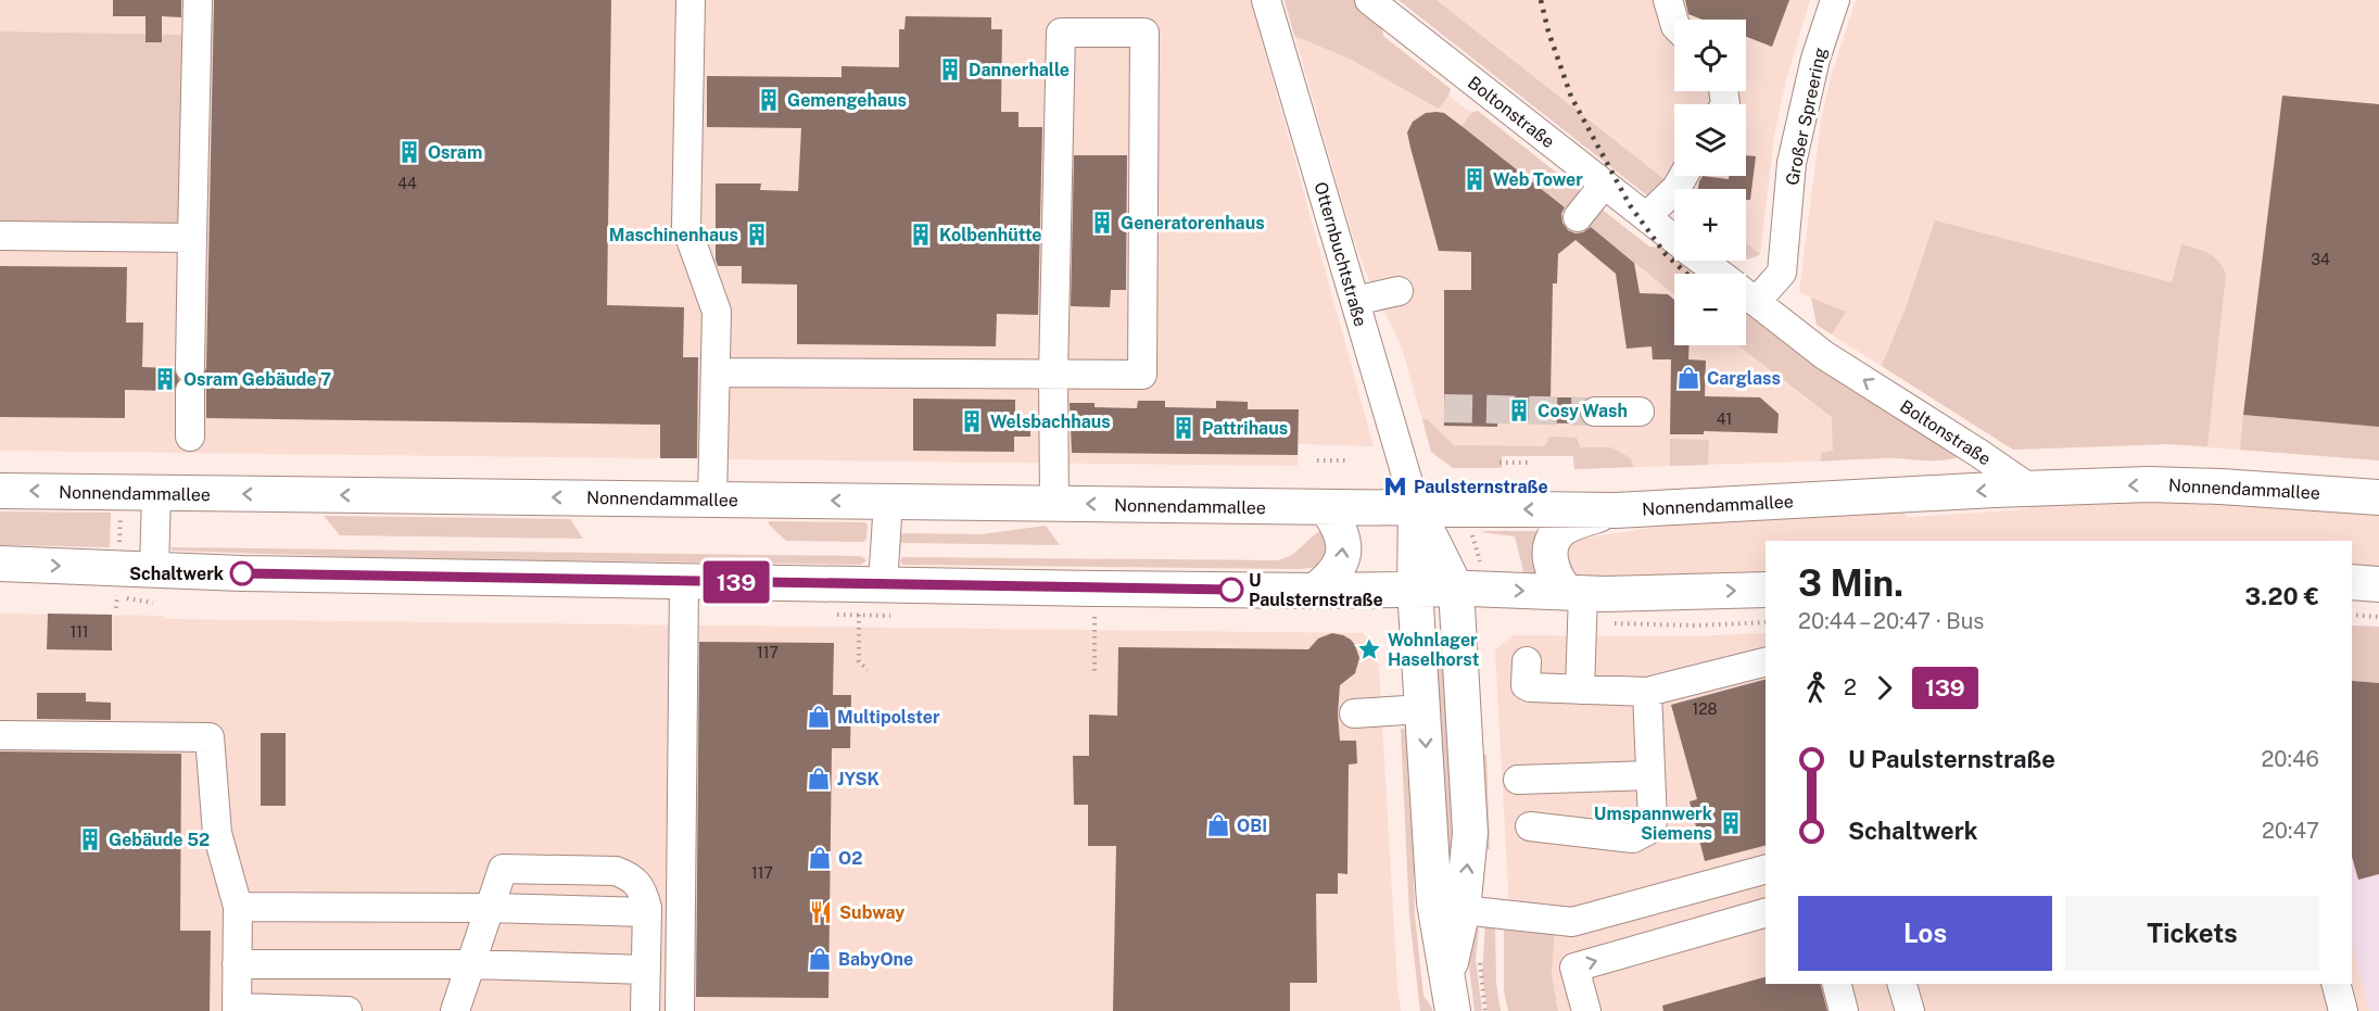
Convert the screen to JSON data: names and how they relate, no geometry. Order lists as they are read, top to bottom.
{
  "streets": {
    "main road": ["Nonnendammallee"],
    "street": ["Boltonstraße", "Großer Spreering", "Otternbuchtstraße"]
  },
  "crossings": [
    ["Boltonstraße", "Nonnendammallee"],
    ["Otternbuchtstraße", "Nonnendammallee"]
  ],
  "one_way": ["Boltonstraße"],
  "places": {
    "building": [
      "Dannerhalle",
      "Gemengehaus",
      "Osram",
      "Web Tower",
      "Generatorenhaus",
      "Maschinenhaus",
      "Kolbenhütte",
      "Osram Gebäude 7",
      "Cosy Wash",
      "Welsbachhaus",
      "Pattrihaus",
      "Umspannwerk Siemens",
      "Gebäude 52"
    ],
    "shop": [
      "Carglass",
      "Multipolster",
      "JYSK",
      "OBI",
      "O2",
      "BabyOne"
    ],
    "metro station": ["Paulsternstraße"],
    "other": ["Schaltwerk", "U Paulsternstraße"],
    "place": ["Wohnlager Haselhorst"],
    "restaurant": ["Subway"]
  },
  "lines": ["bus line 139"],
  "house_numbers": [
    "44",
    "34",
    "41",
    "111",
    "117",
    "128",
    "117"
  ],
  "page": {
    "on_map": "139",
    "map_buttons": ["+", "−"],
    "heading": ["3 Min.", "20:44 – 20:47 · Bus", "3.20 €"],
    "legs": ["2", "139"],
    "list": [
      {
        "name": "U Paulsternstraße",
        "value": "20:46"
      },
      {
        "name": "Schaltwerk",
        "value": "20:47"
      }
    ],
    "buttons": ["Los", "Tickets"]
  }
}
